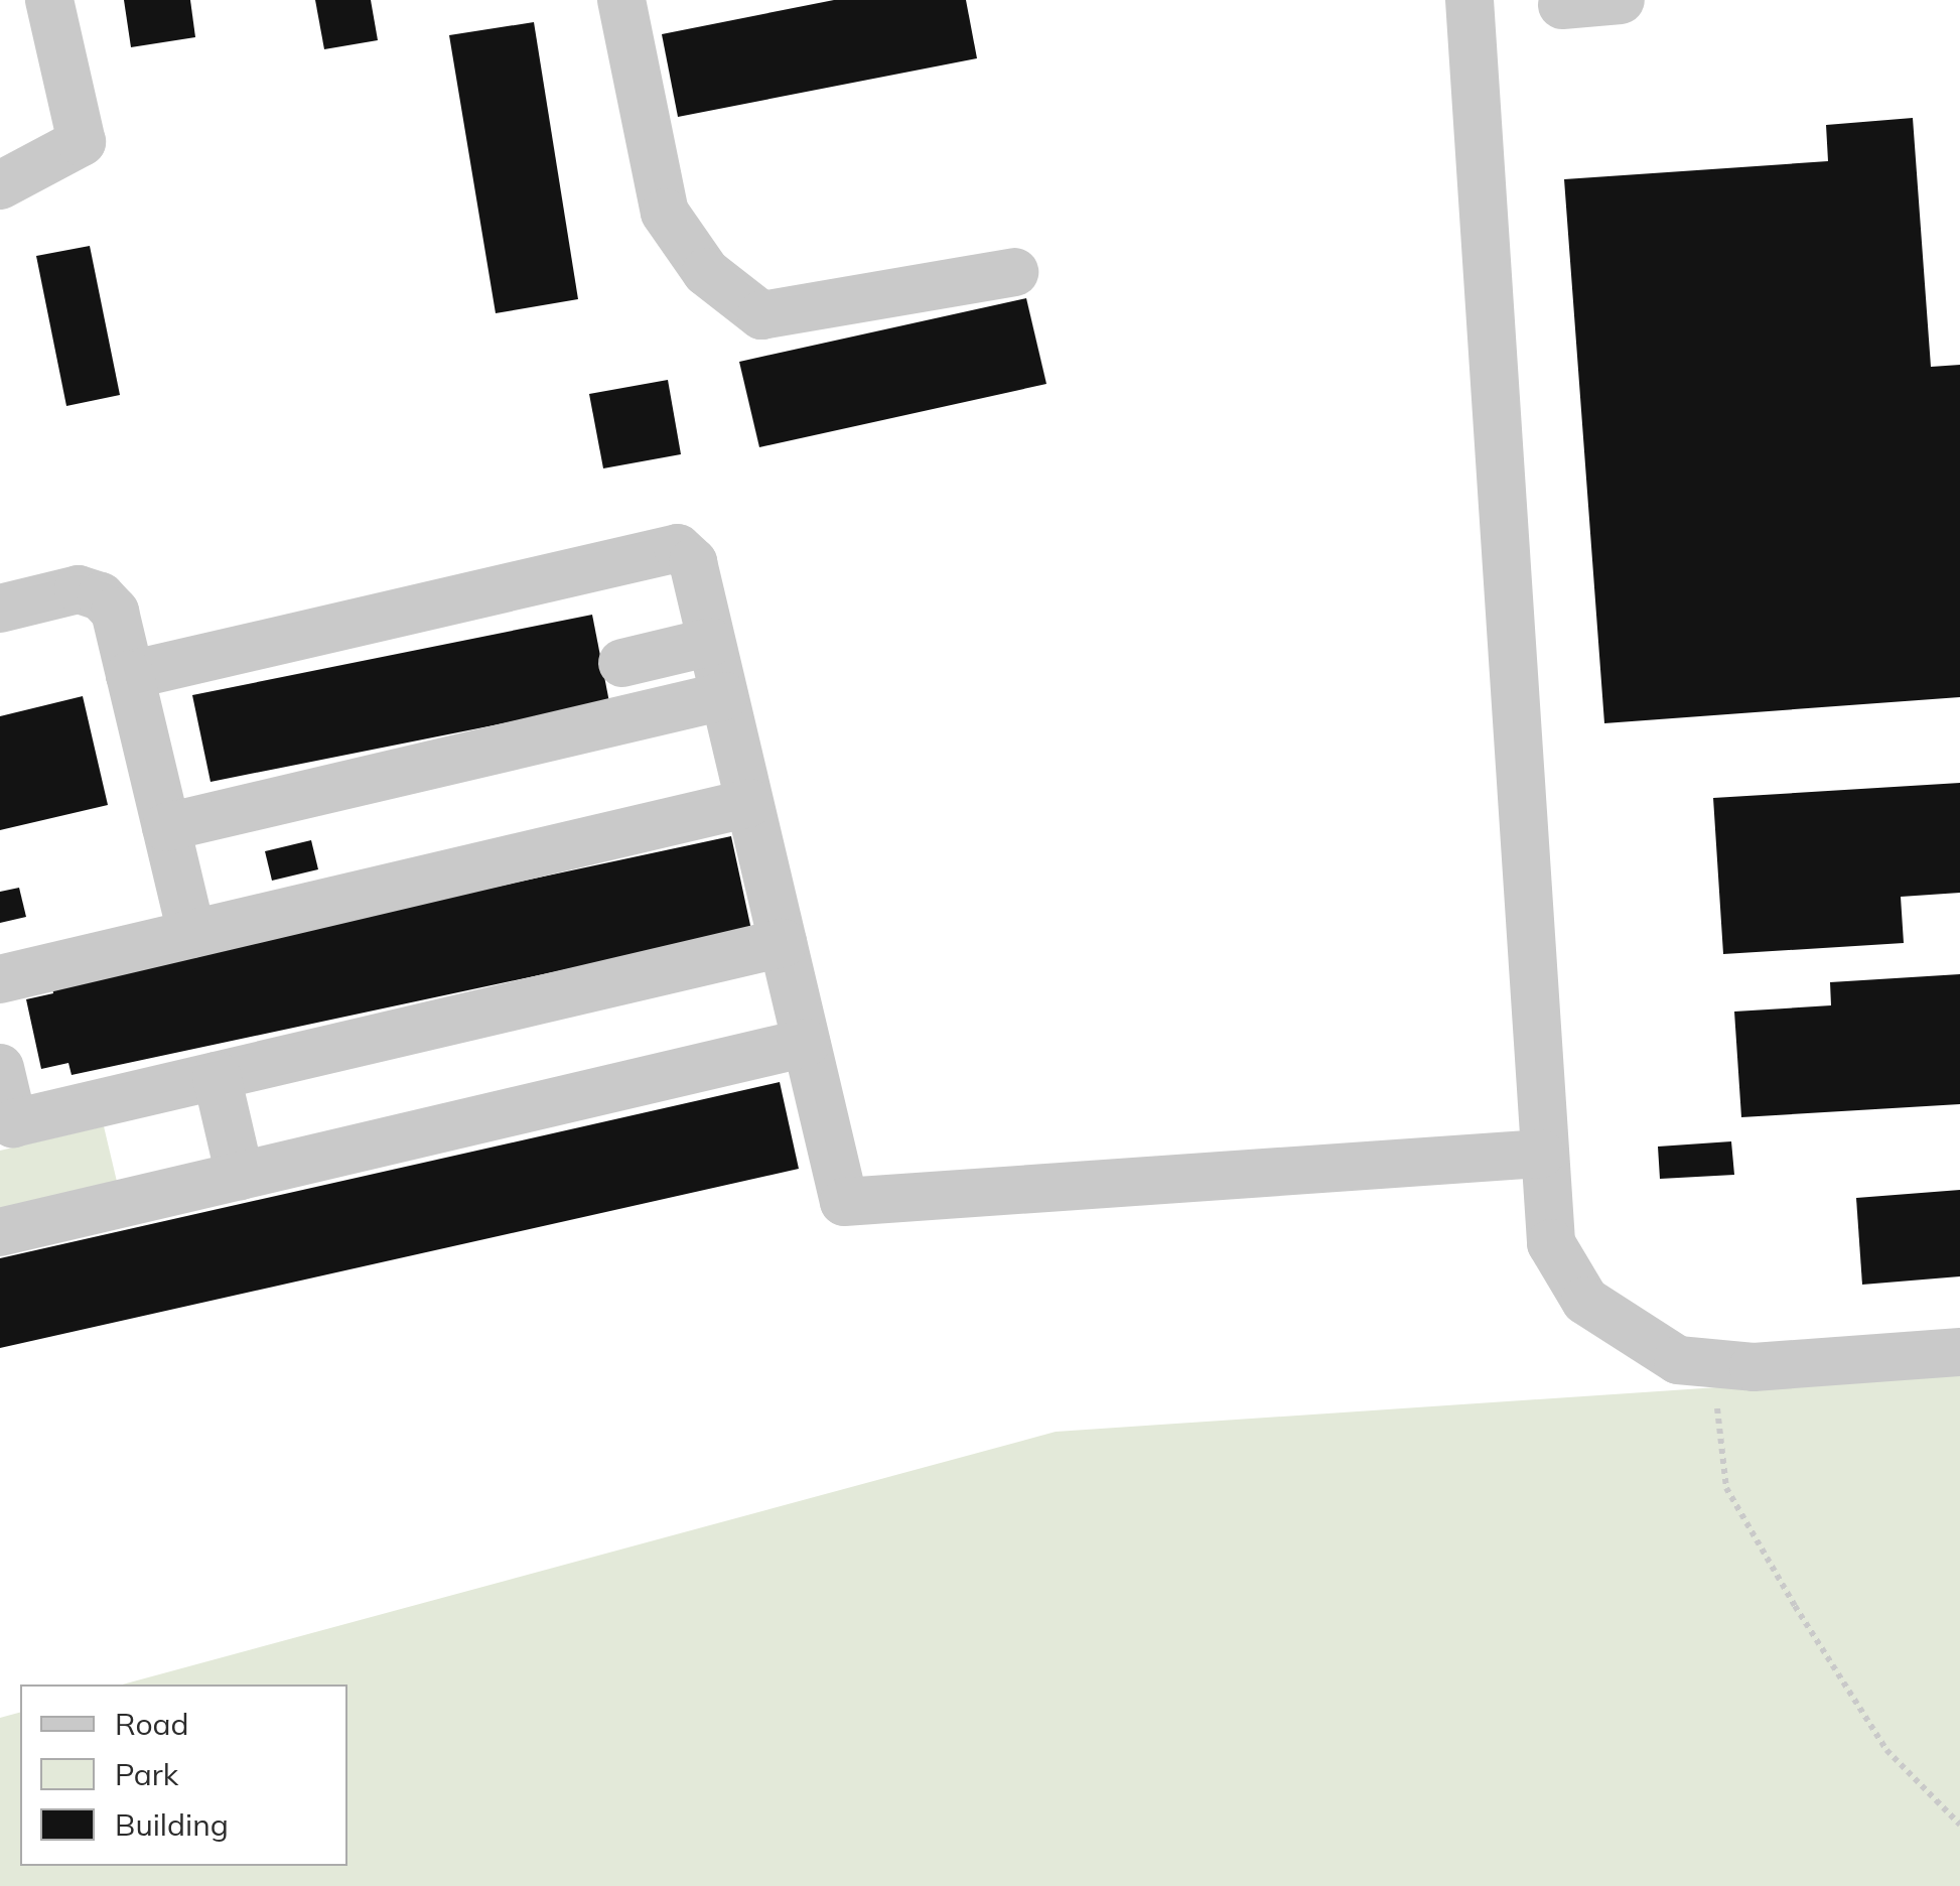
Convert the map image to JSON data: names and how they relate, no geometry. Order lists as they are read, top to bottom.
{
  "legend": ["Road", "Park", "Building"]
}
